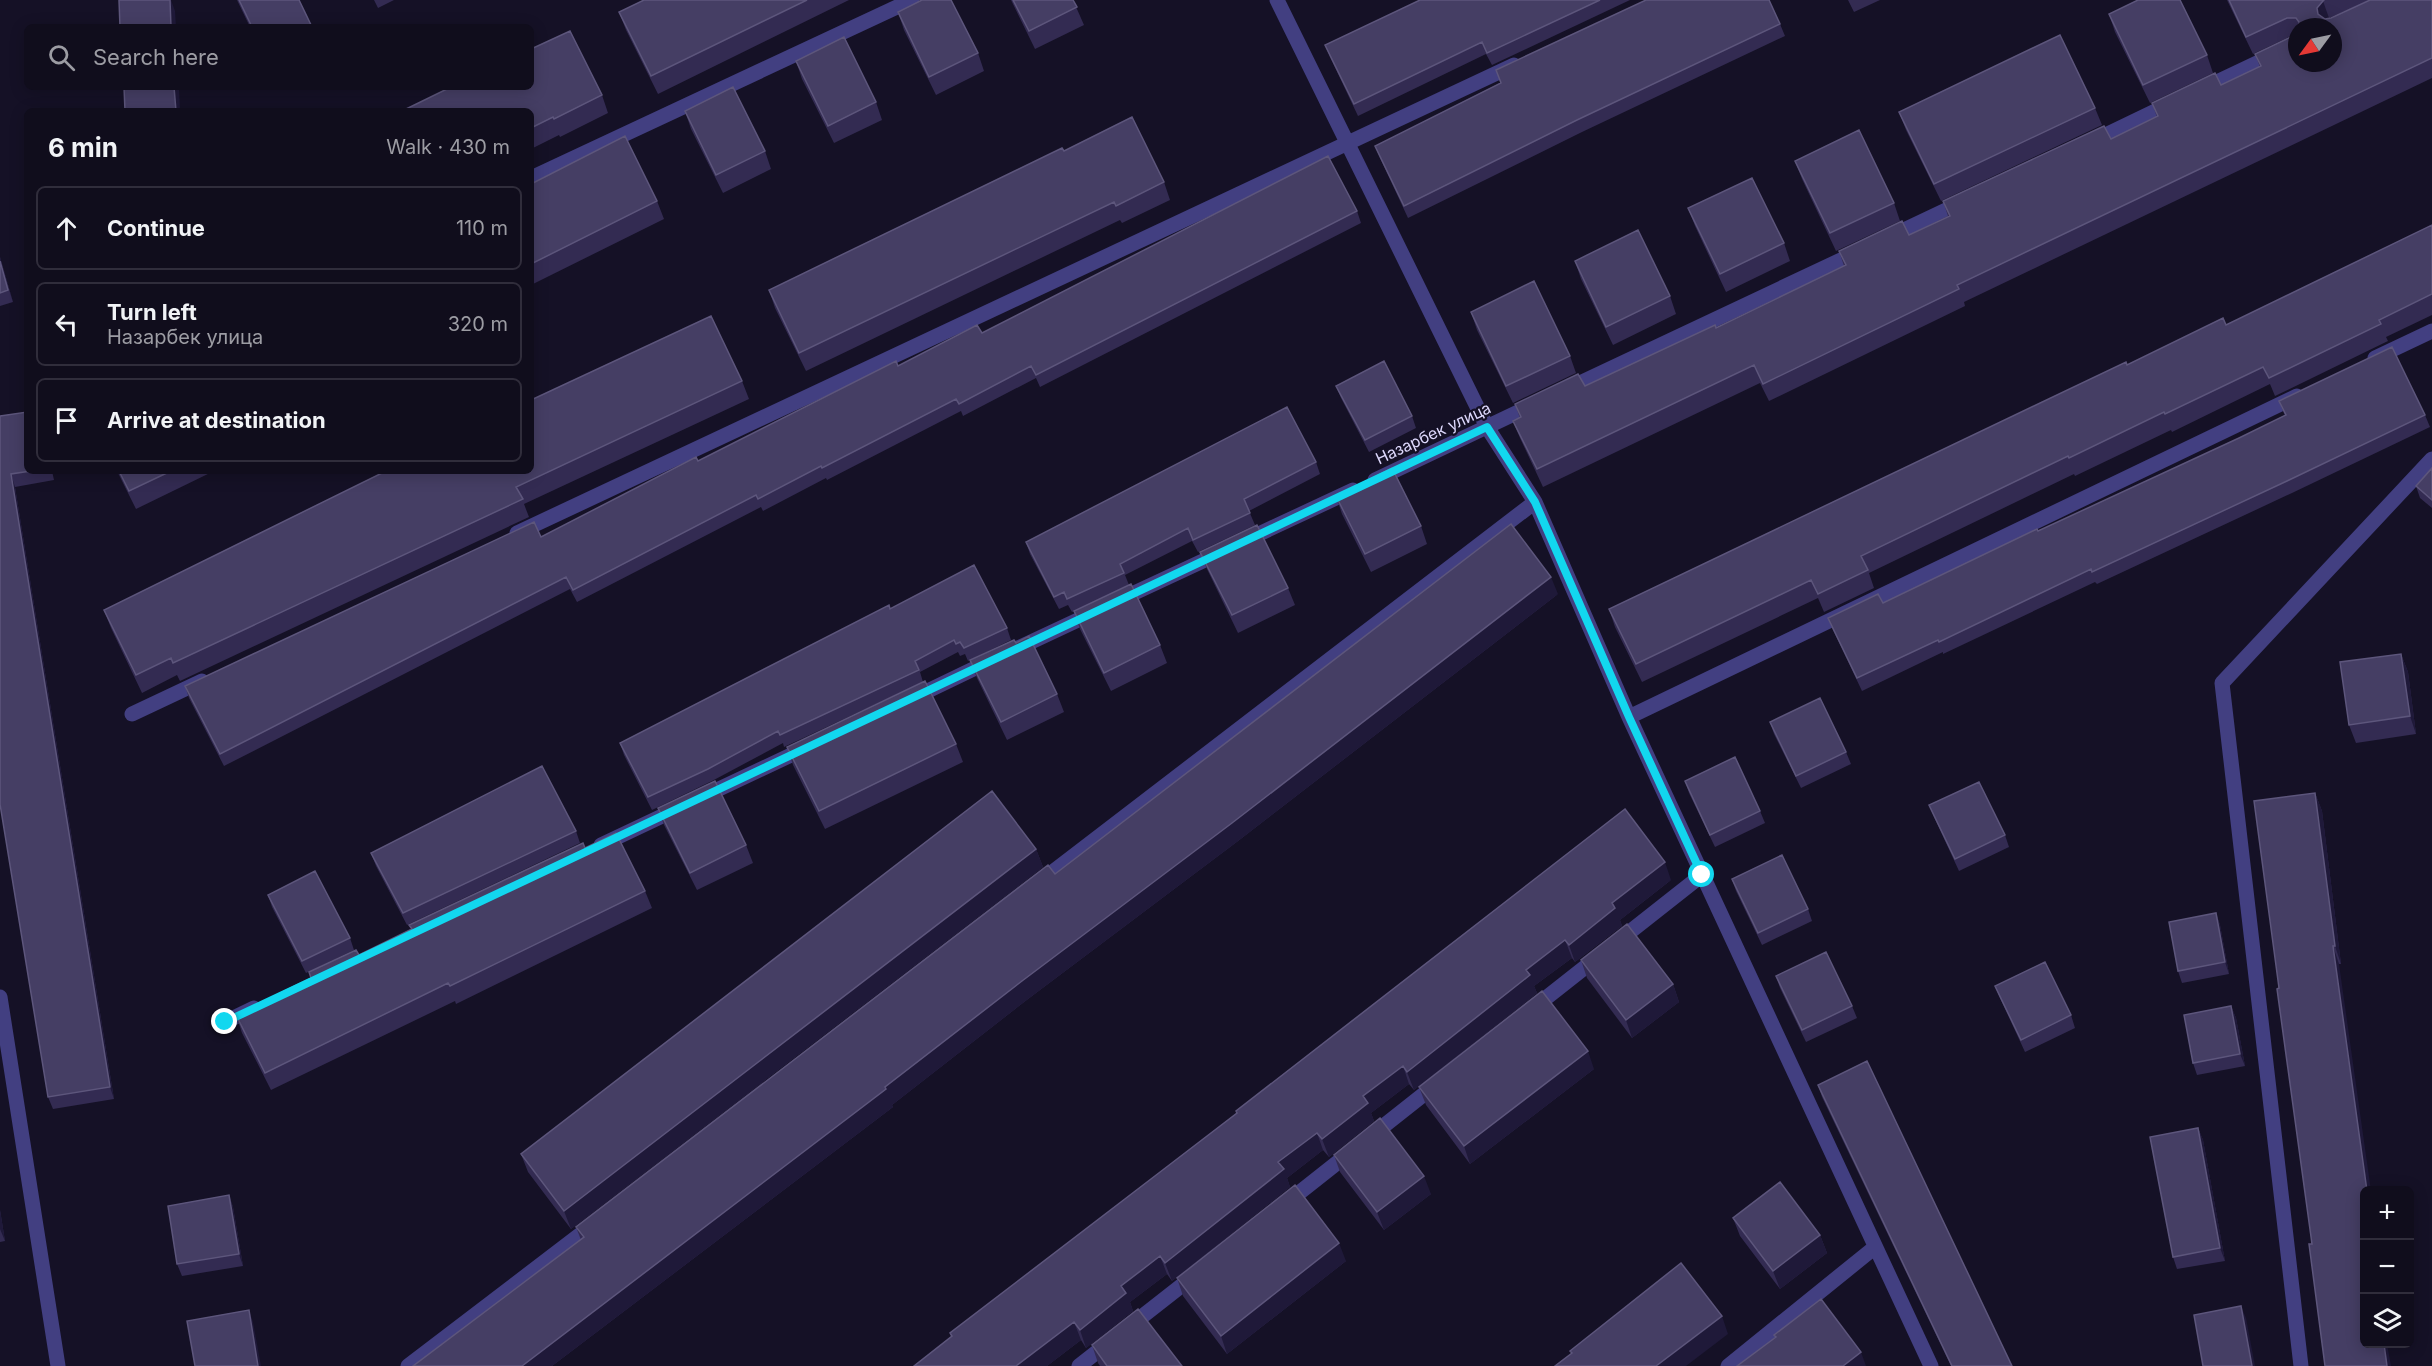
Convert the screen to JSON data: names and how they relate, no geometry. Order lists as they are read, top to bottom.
{
  "streets": {
    "street": ["Назарбек улица"]
  },
  "north": "bottom left",
  "page": {
    "search": "Search here",
    "heading": ["6 min", "Walk · 430 m"],
    "list": [
      ["Continue", "110 m"],
      ["Turn left", "Назарбек улица", "320 m"],
      "Arrive at destination"
    ],
    "map_buttons": ["+", "−"]
  }
}
